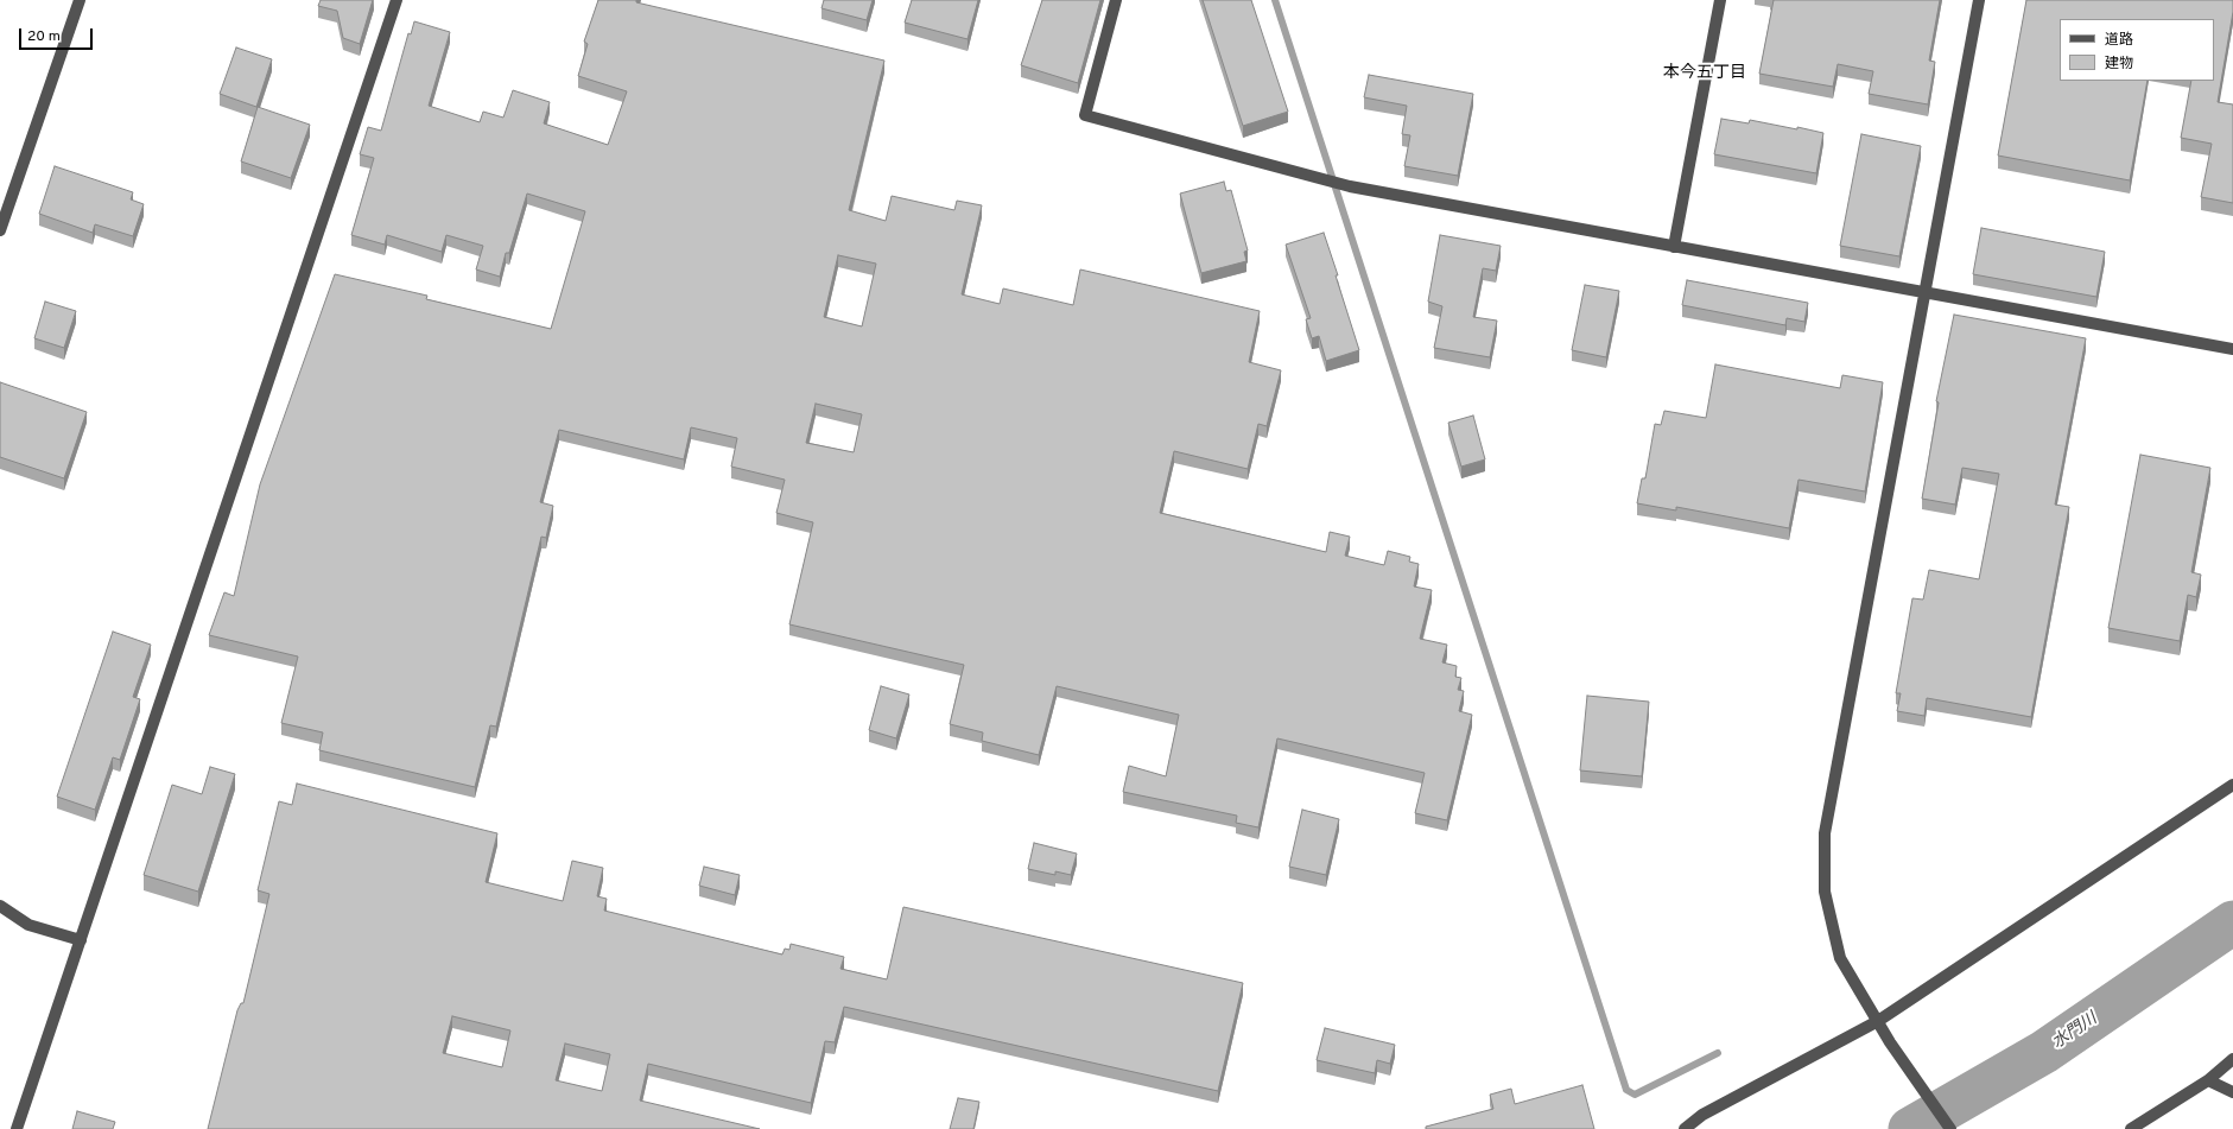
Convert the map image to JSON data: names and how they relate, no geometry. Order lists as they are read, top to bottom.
{
  "districts": ["本今五丁目"],
  "water": ["水門川"],
  "legend": ["道路", "建物"],
  "scale_bar": "20 m"
}
